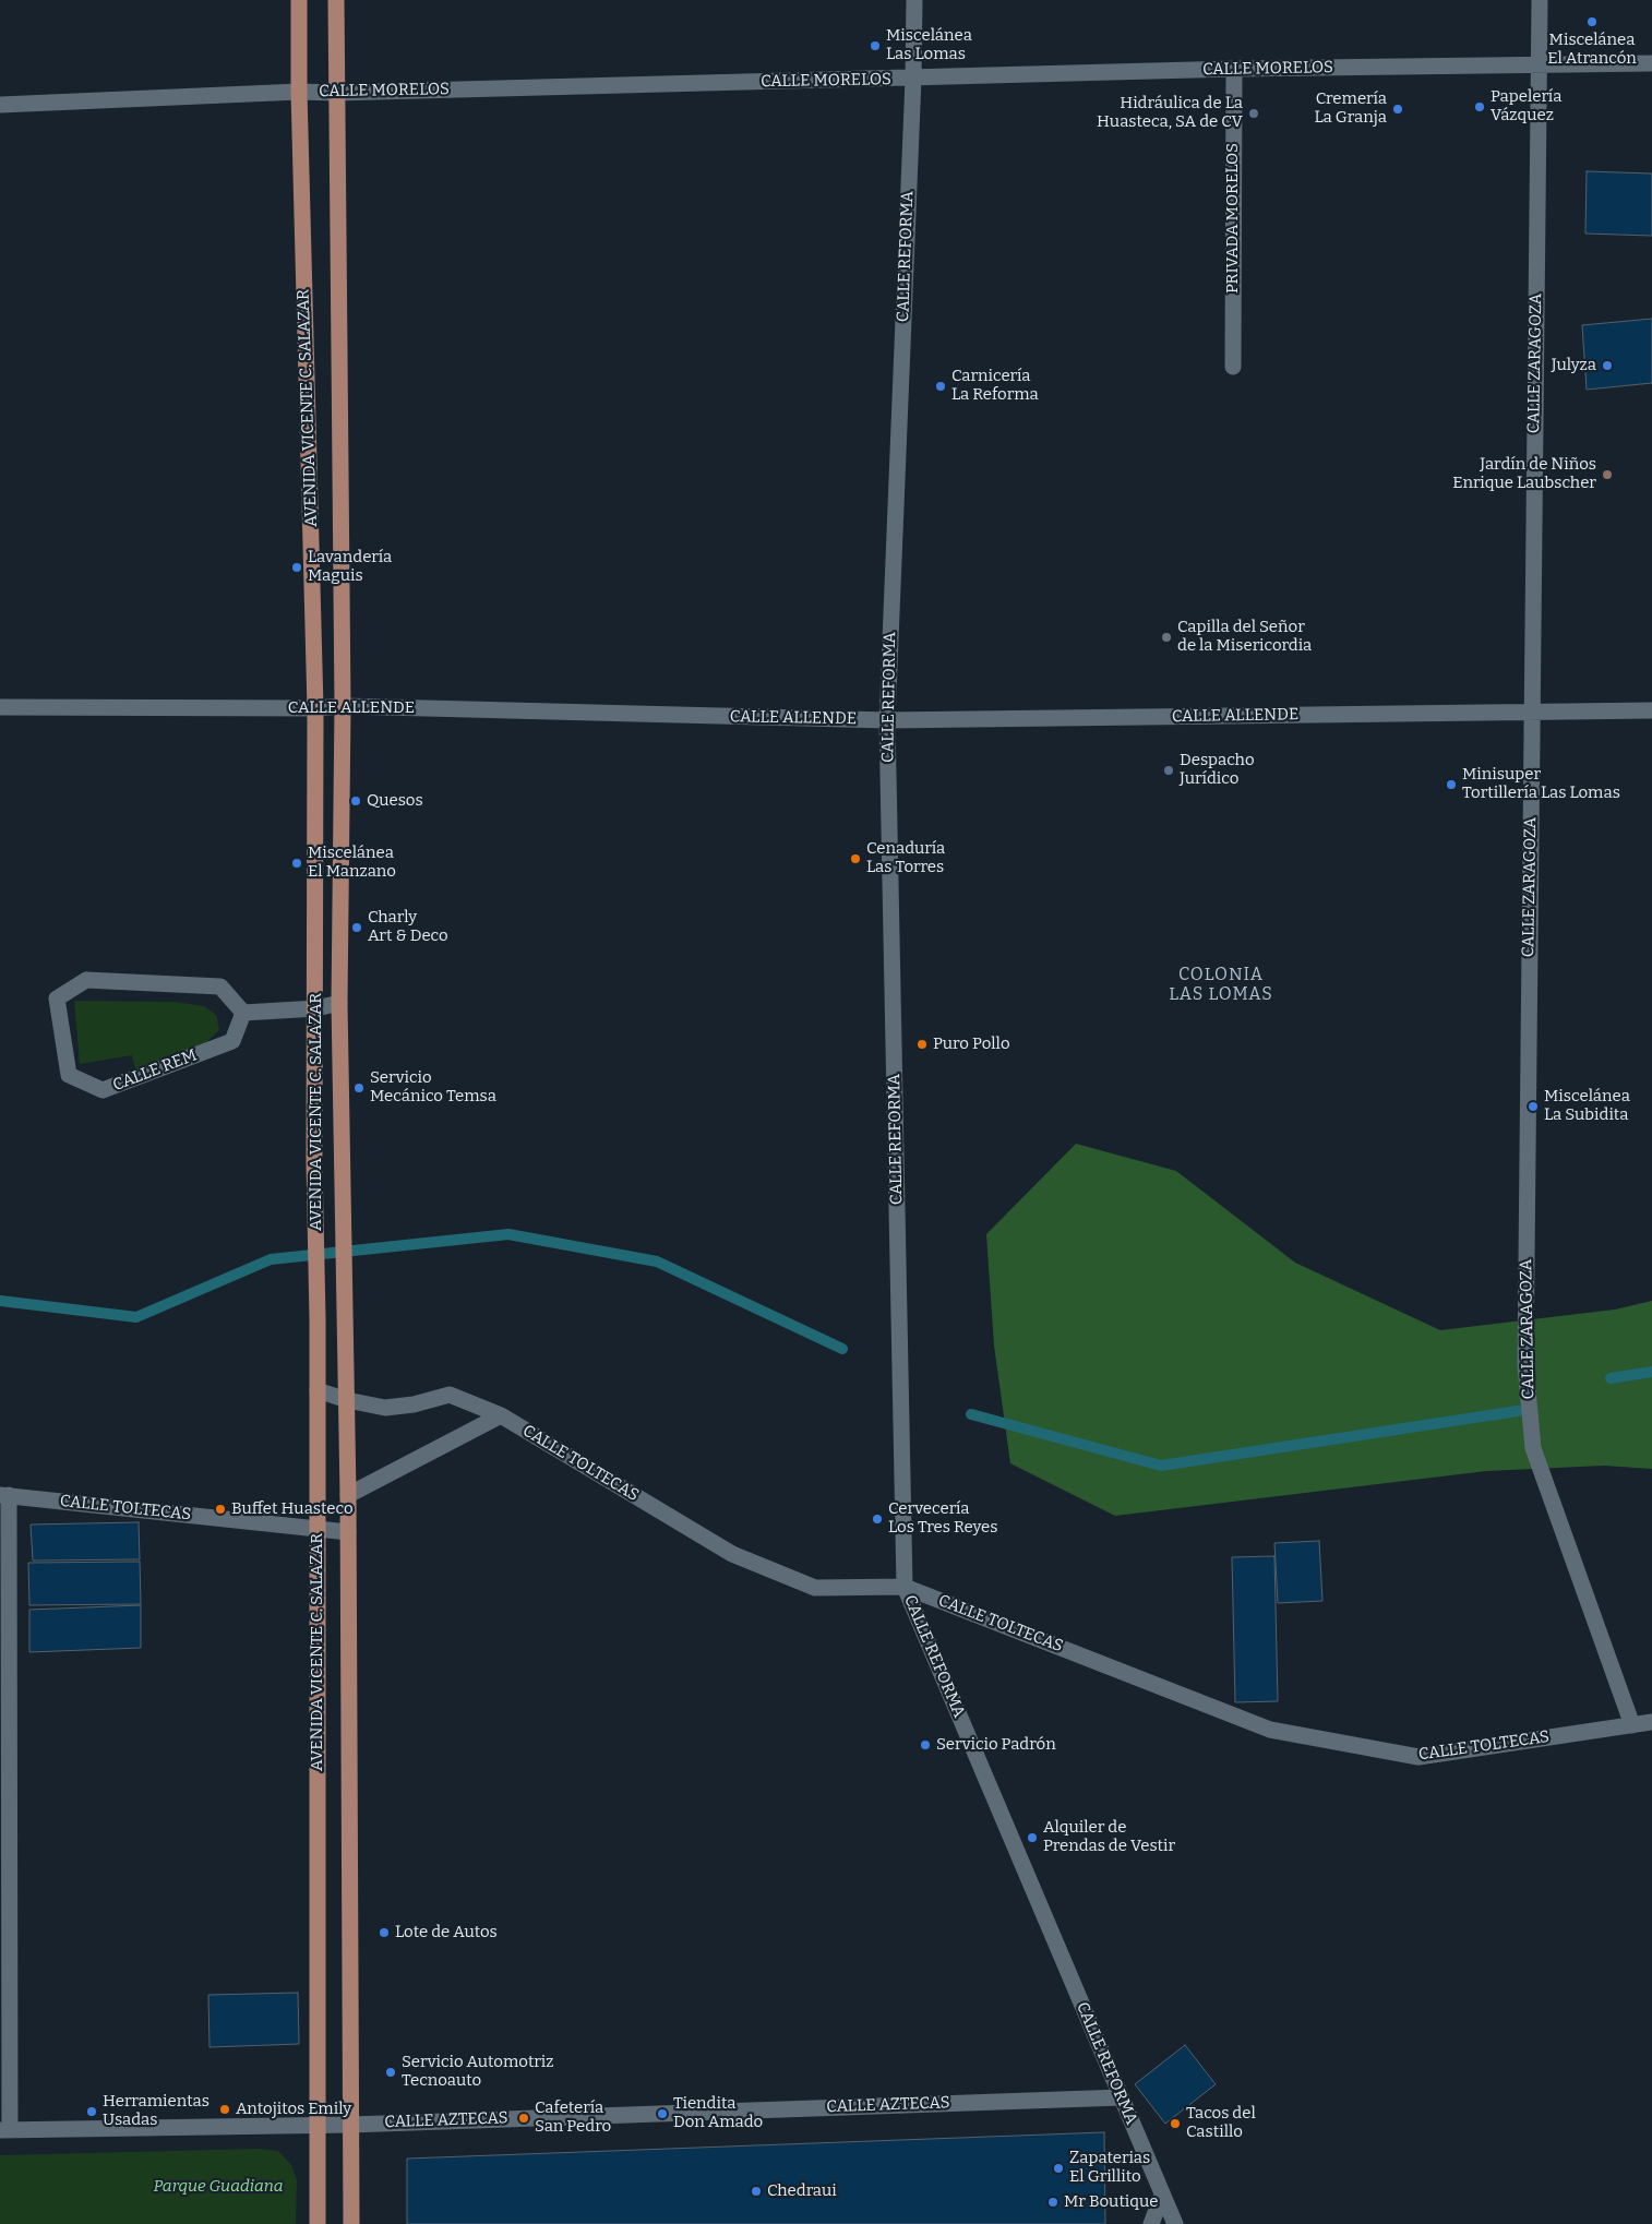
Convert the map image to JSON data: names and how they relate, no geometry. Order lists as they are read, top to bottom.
{
  "streets": {
    "main road": ["AVENIDA VICENTE C. SALAZAR"],
    "street": [
      "CALLE MORELOS",
      "PRIVADA MORELOS",
      "CALLE REFORMA",
      "CALLE ZARAGOZA",
      "CALLE ALLENDE",
      "CALLE REM",
      "CALLE TOLTECAS",
      "CALLE AZTECAS"
    ]
  },
  "crossings": [
    ["CALLE MORELOS", "PRIVADA MORELOS"],
    ["CALLE MORELOS", "CALLE REFORMA"],
    ["CALLE MORELOS", "CALLE ZARAGOZA"],
    ["CALLE MORELOS", "AVENIDA VICENTE C. SALAZAR"],
    ["CALLE REFORMA", "CALLE ALLENDE"],
    ["CALLE REFORMA", "CALLE TOLTECAS"],
    ["CALLE REFORMA", "CALLE AZTECAS"],
    ["CALLE ZARAGOZA", "CALLE ALLENDE"],
    ["CALLE ZARAGOZA", "CALLE TOLTECAS"],
    ["AVENIDA VICENTE C. SALAZAR", "CALLE ALLENDE"],
    ["AVENIDA VICENTE C. SALAZAR", "CALLE TOLTECAS"],
    ["AVENIDA VICENTE C. SALAZAR", "CALLE AZTECAS"]
  ],
  "districts": ["COLONIA LAS LOMAS"],
  "parks": ["Parque Guadiana"],
  "places": [
    "Miscelánea El Atrancón",
    "Miscelánea Las Lomas",
    "Papelería Vázquez",
    "Cremería La Granja",
    "Hidráulica de La Huasteca, SA de CV",
    "Julyza",
    "Carnicería La Reforma",
    "Jardín de Niños Enrique Laubscher",
    "Lavandería Maguis",
    "Capilla del Señor de la Misericordia",
    "Despacho Jurídico",
    "Minisuper Tortillería Las Lomas",
    "Quesos",
    "Cenaduría Las Torres",
    "Miscelánea El Manzano",
    "Charly Art & Deco",
    "Puro Pollo",
    "Servicio Mecánico Temsa",
    "Miscelánea La Subidita",
    "Buffet Huasteco",
    "Cervecería Los Tres Reyes",
    "Servicio Padrón",
    "Alquiler de Prendas de Vestir",
    "Lote de Autos",
    "Servicio Automotriz Tecnoauto",
    "Antojitos Emily",
    "Herramientas Usadas",
    "Tiendita Don Amado",
    "Cafetería San Pedro",
    "Tacos del Castillo",
    "Zapaterias El Grillito",
    "Chedraui",
    "Mr Boutique"
  ]
}
